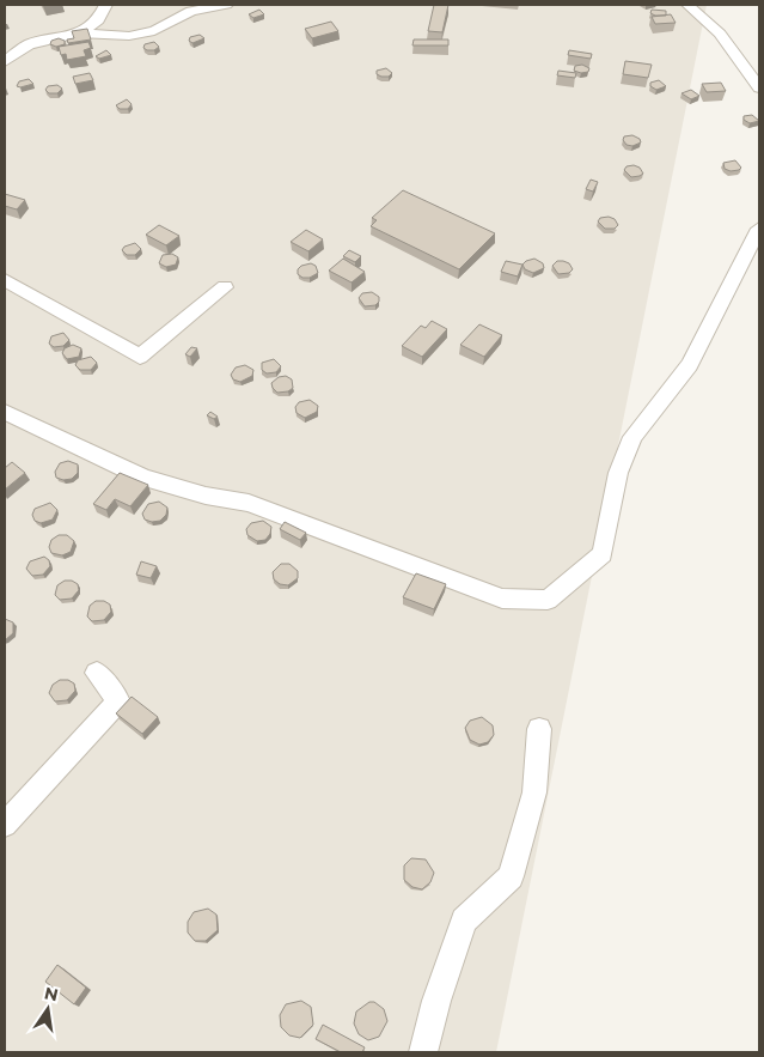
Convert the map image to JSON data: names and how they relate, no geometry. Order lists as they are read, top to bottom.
{
  "north": "top"
}
